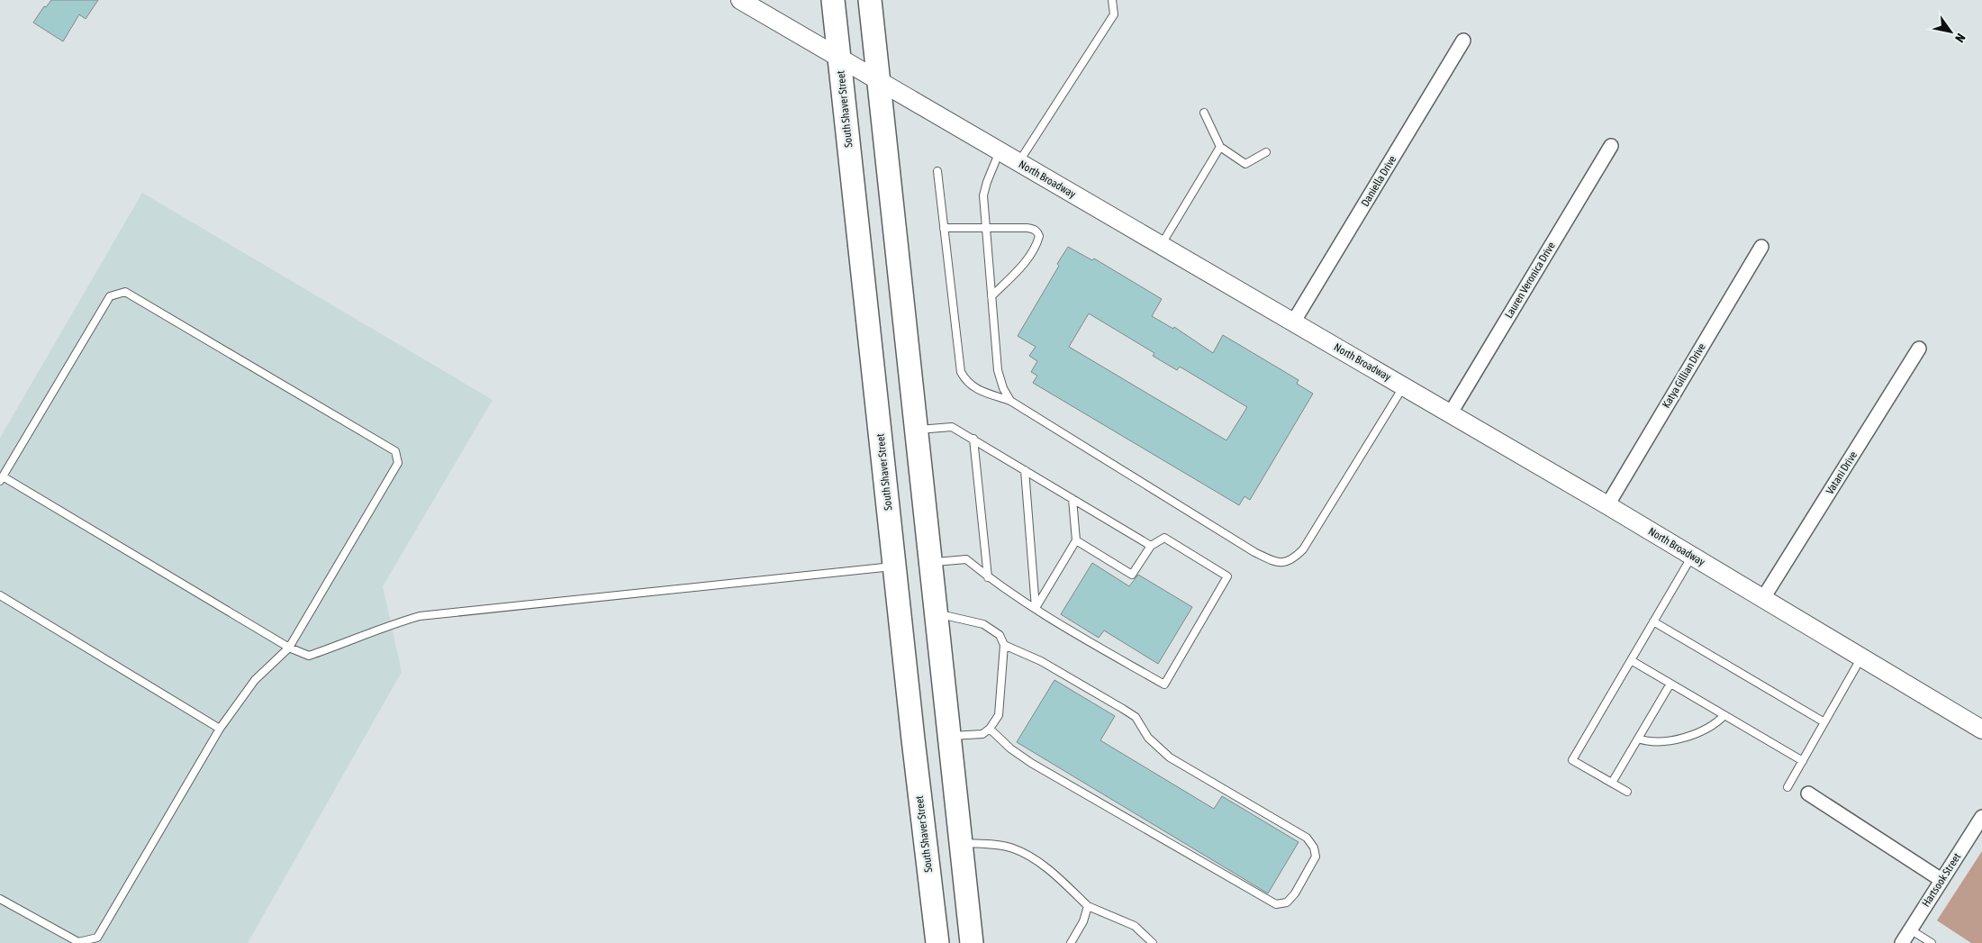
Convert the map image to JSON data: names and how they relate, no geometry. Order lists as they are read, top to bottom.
{
  "streets": {
    "main road": ["South Shaver Street"],
    "street": [
      "North Broadway",
      "Daniella Drive",
      "Lauren Veronica Drive",
      "Katya Gillian Drive",
      "Vatani Drive",
      "Hartsook Street"
    ]
  },
  "crossings": [
    ["South Shaver Street", "North Broadway"],
    ["North Broadway", "Daniella Drive"],
    ["North Broadway", "Lauren Veronica Drive"],
    ["North Broadway", "Katya Gillian Drive"],
    ["North Broadway", "Vatani Drive"]
  ],
  "north": "bottom right"
}
